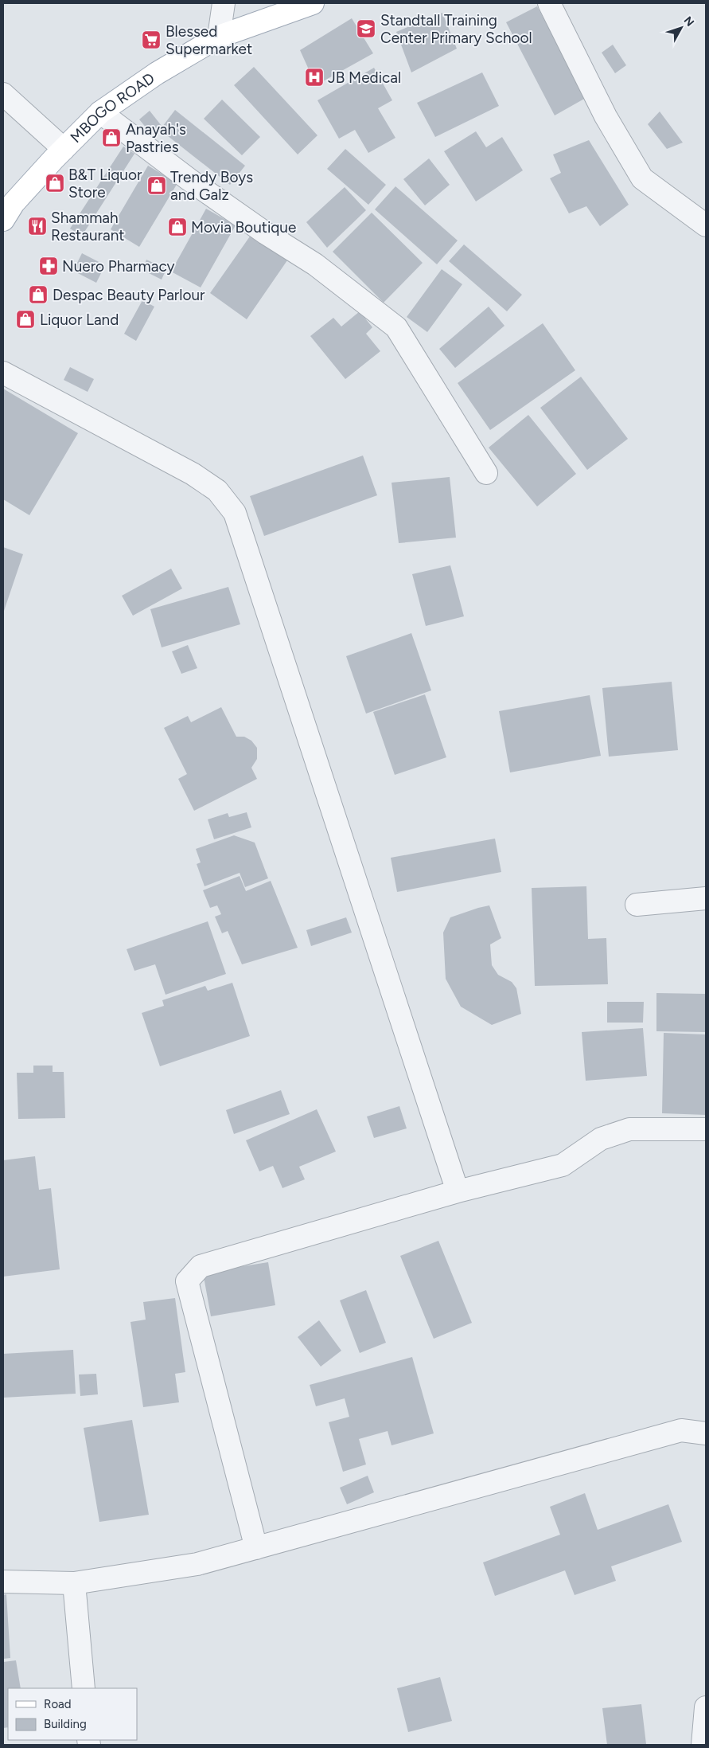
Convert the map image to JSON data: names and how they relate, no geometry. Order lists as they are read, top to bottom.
{
  "streets": {
    "main road": ["MBOGO ROAD"]
  },
  "places": {
    "school or university": ["Standtall Training Center Primary School"],
    "supermarket": ["Blessed Supermarket"],
    "hospital": ["JB Medical"],
    "shop": [
      "Anayah's Pastries",
      "B&T Liquor Store",
      "Trendy Boys and Galz",
      "Movia Boutique",
      "Despac Beauty Parlour",
      "Liquor Land"
    ],
    "restaurant": ["Shammah Restaurant"],
    "pharmacy": ["Nuero Pharmacy"]
  },
  "legend": ["Road", "Building"],
  "north": "top right"
}
